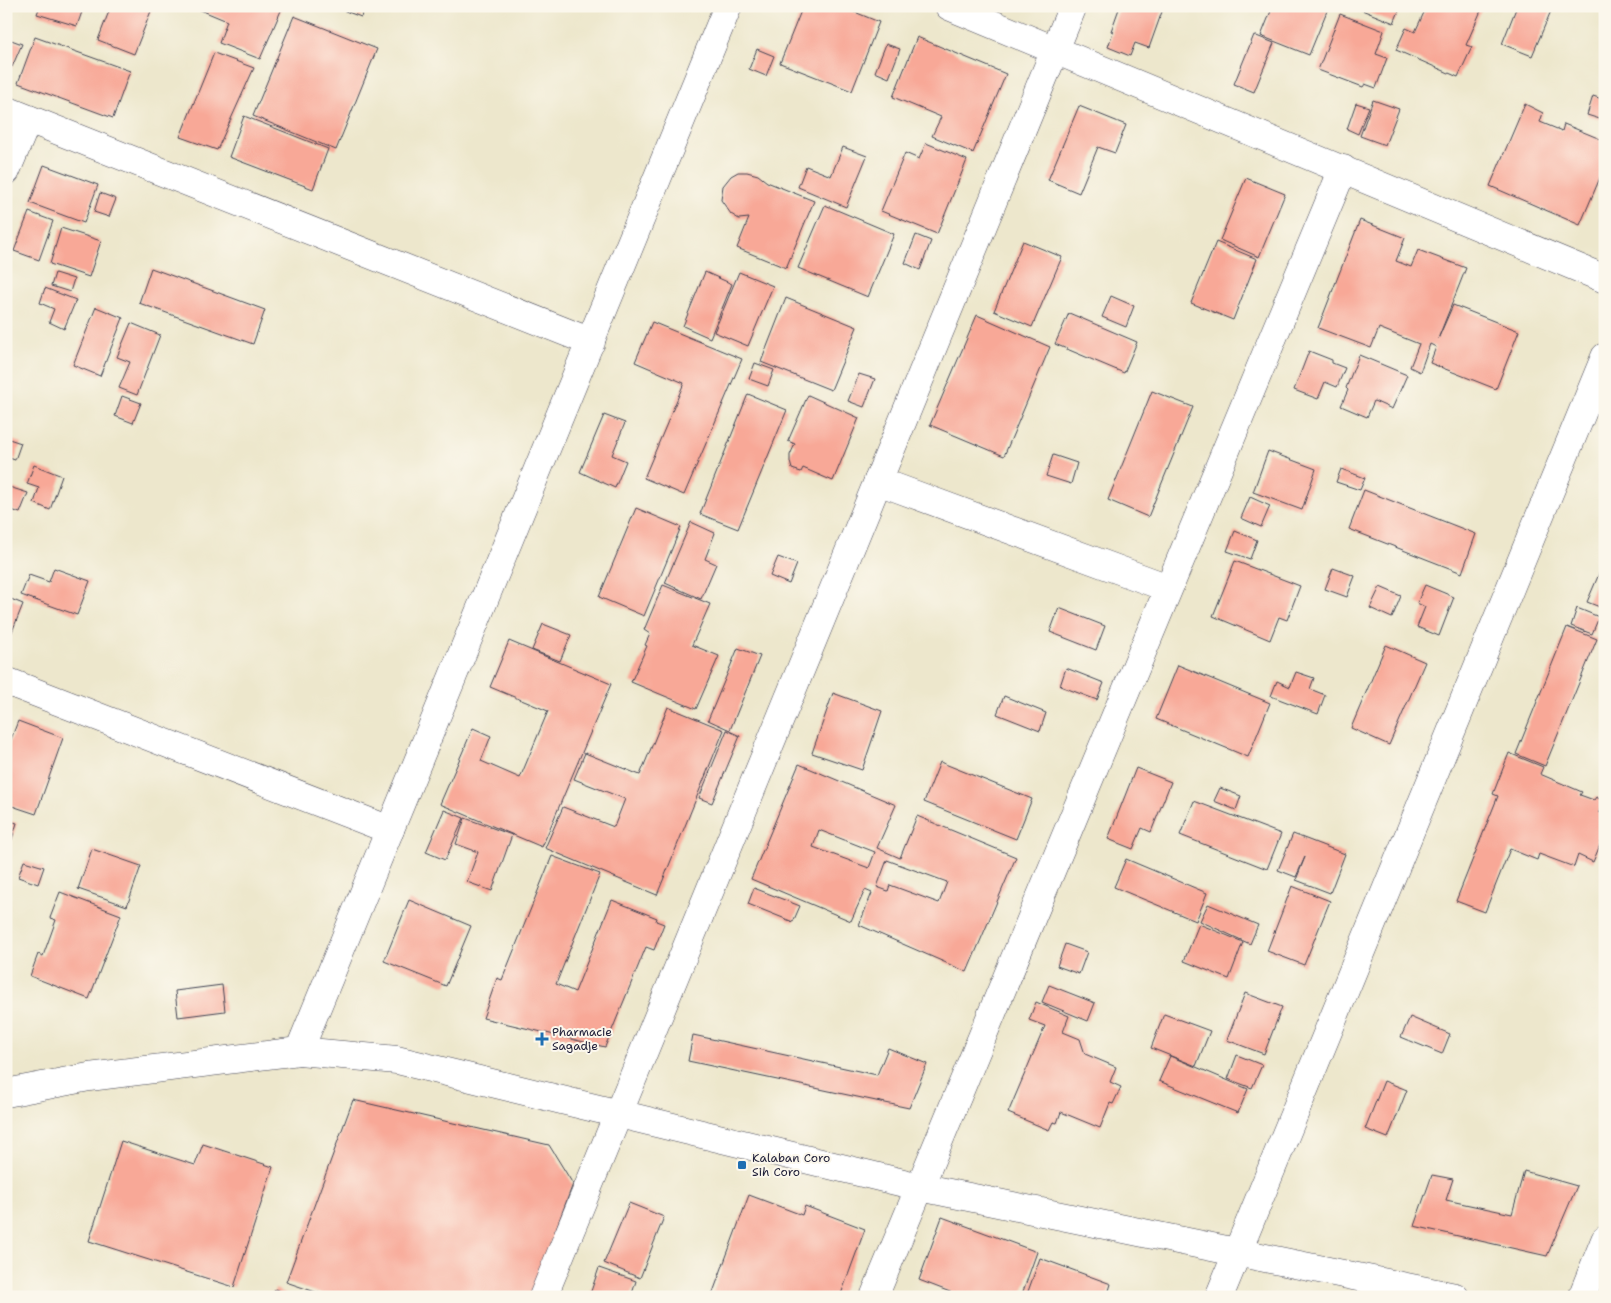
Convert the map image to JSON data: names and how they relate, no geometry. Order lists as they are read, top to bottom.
{
  "places": {
    "health": ["Pharmacie Sagadje"],
    "transit": ["Kalaban Coro Sih Coro"]
  }
}
